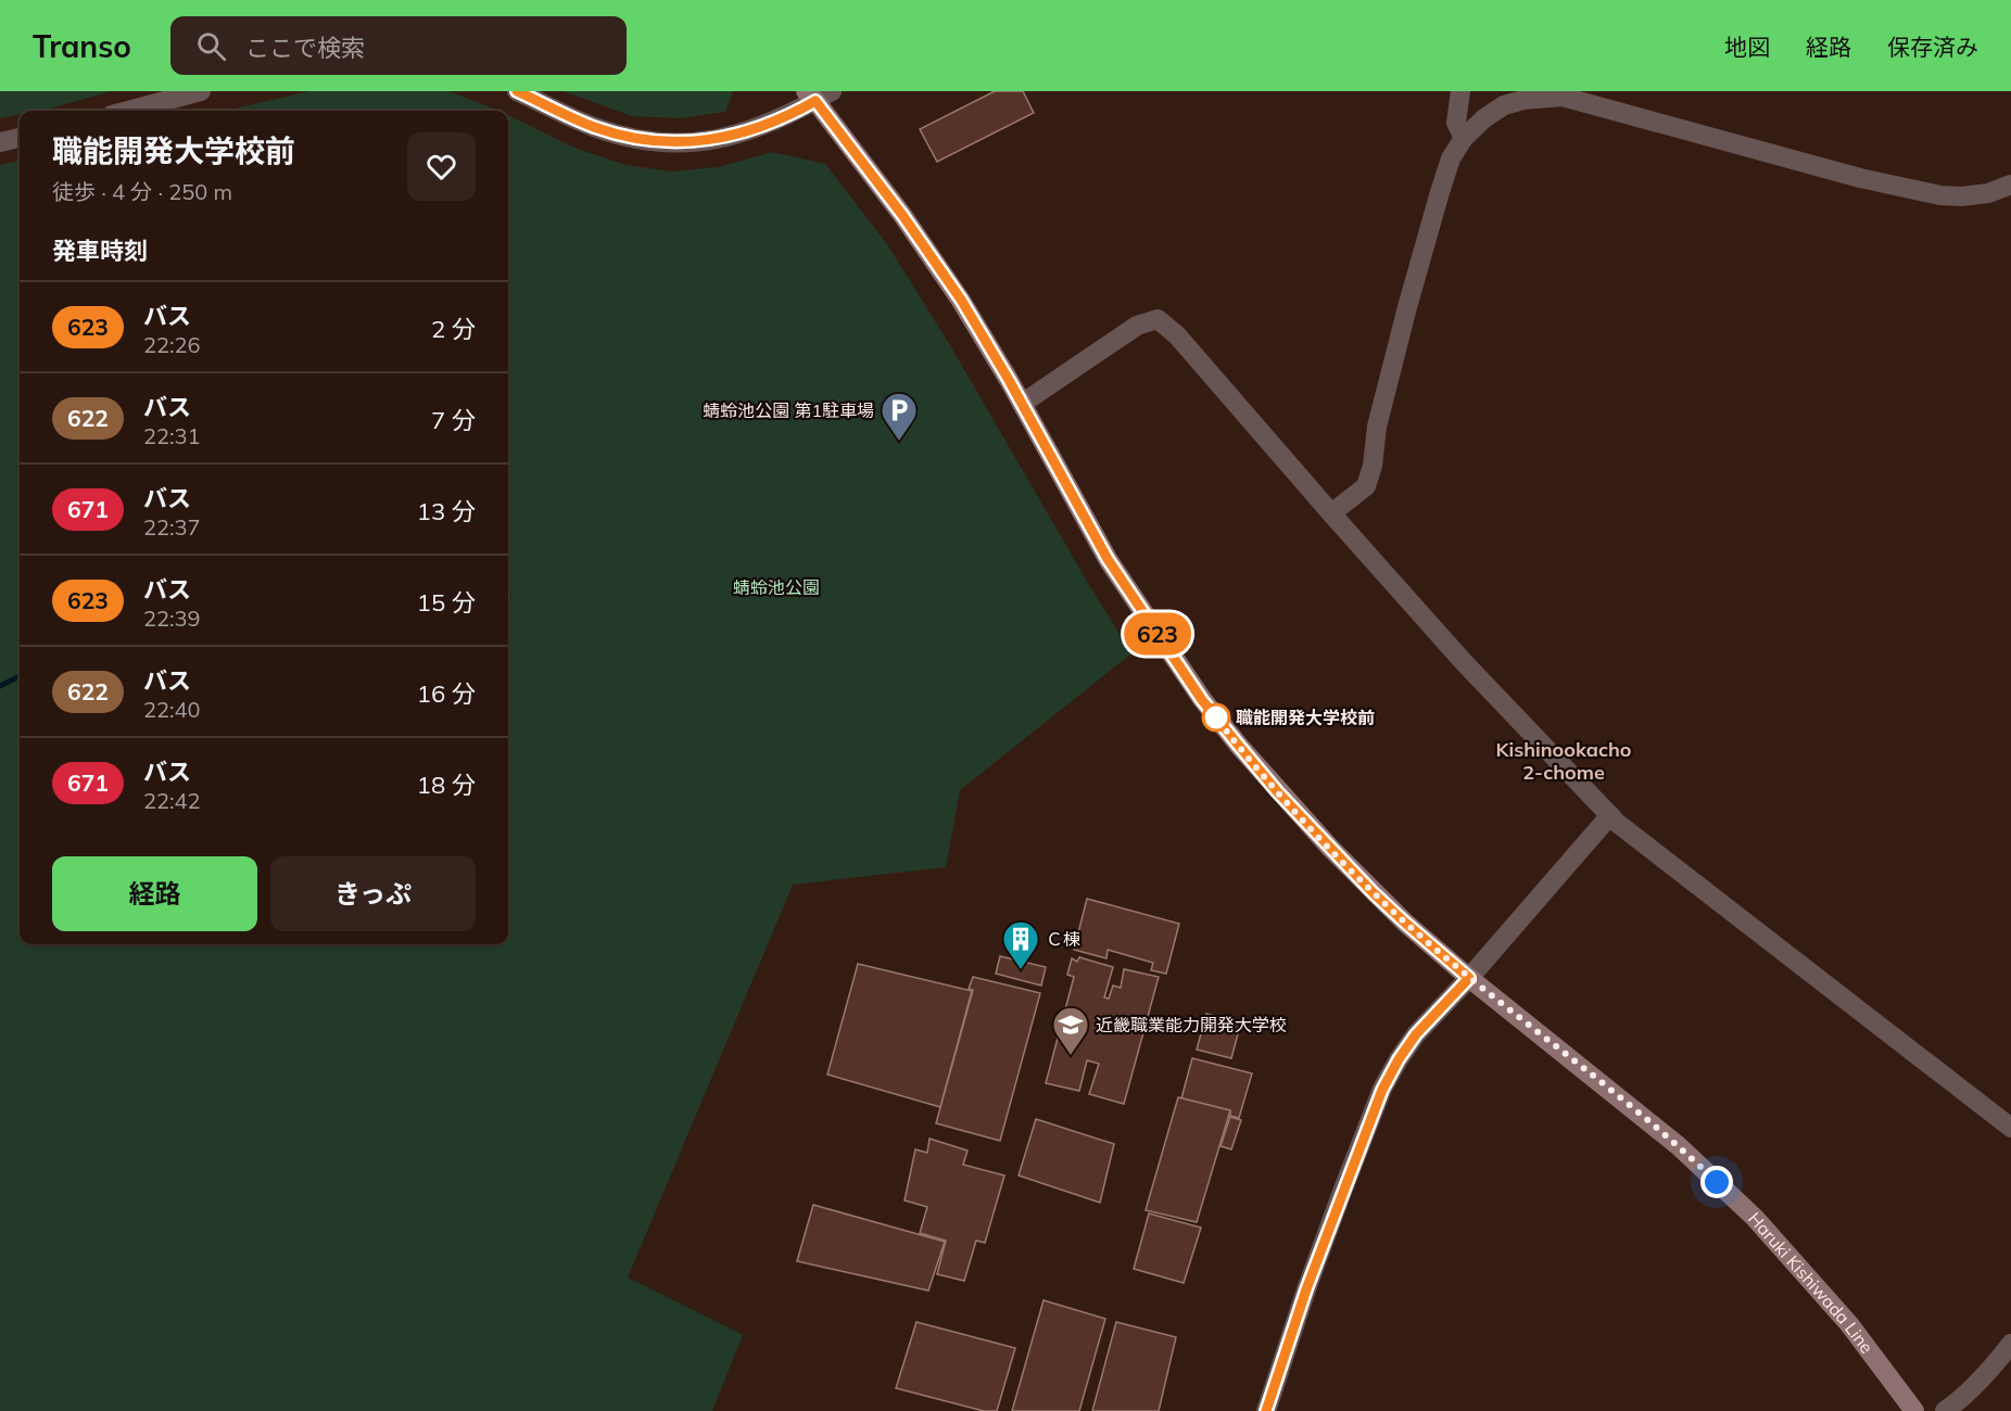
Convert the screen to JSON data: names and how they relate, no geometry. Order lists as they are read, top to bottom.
{
  "streets": {
    "main road": ["Haruki Kishiwada Line"]
  },
  "districts": ["Kishinookacho 2-chome"],
  "parks": ["蜻蛉池公園"],
  "places": {
    "parking": ["蜻蛉池公園 第1駐車場"],
    "other": ["職能開発大学校前"],
    "building": ["Ｃ棟"],
    "school or university": ["近畿職業能力開発大学校"]
  },
  "lines": ["bus line 623"],
  "page": {
    "header": "Transo",
    "search": "ここで検索",
    "nav": ["地図", "経路", "保存済み"],
    "on_map": "623",
    "heading": [
      ["職能開発大学校前", "徒歩 · 4 分 · 250 m"],
      "発車時刻"
    ],
    "list": [
      {
        "mark": "623",
        "name": "バス",
        "note": "22:26",
        "value": "2 分"
      },
      {
        "mark": "622",
        "name": "バス",
        "note": "22:31",
        "value": "7 分"
      },
      {
        "mark": "671",
        "name": "バス",
        "note": "22:37",
        "value": "13 分"
      },
      {
        "mark": "623",
        "name": "バス",
        "note": "22:39",
        "value": "15 分"
      },
      {
        "mark": "622",
        "name": "バス",
        "note": "22:40",
        "value": "16 分"
      },
      {
        "mark": "671",
        "name": "バス",
        "note": "22:42",
        "value": "18 分"
      }
    ],
    "buttons": ["経路", "きっぷ"]
  }
}
